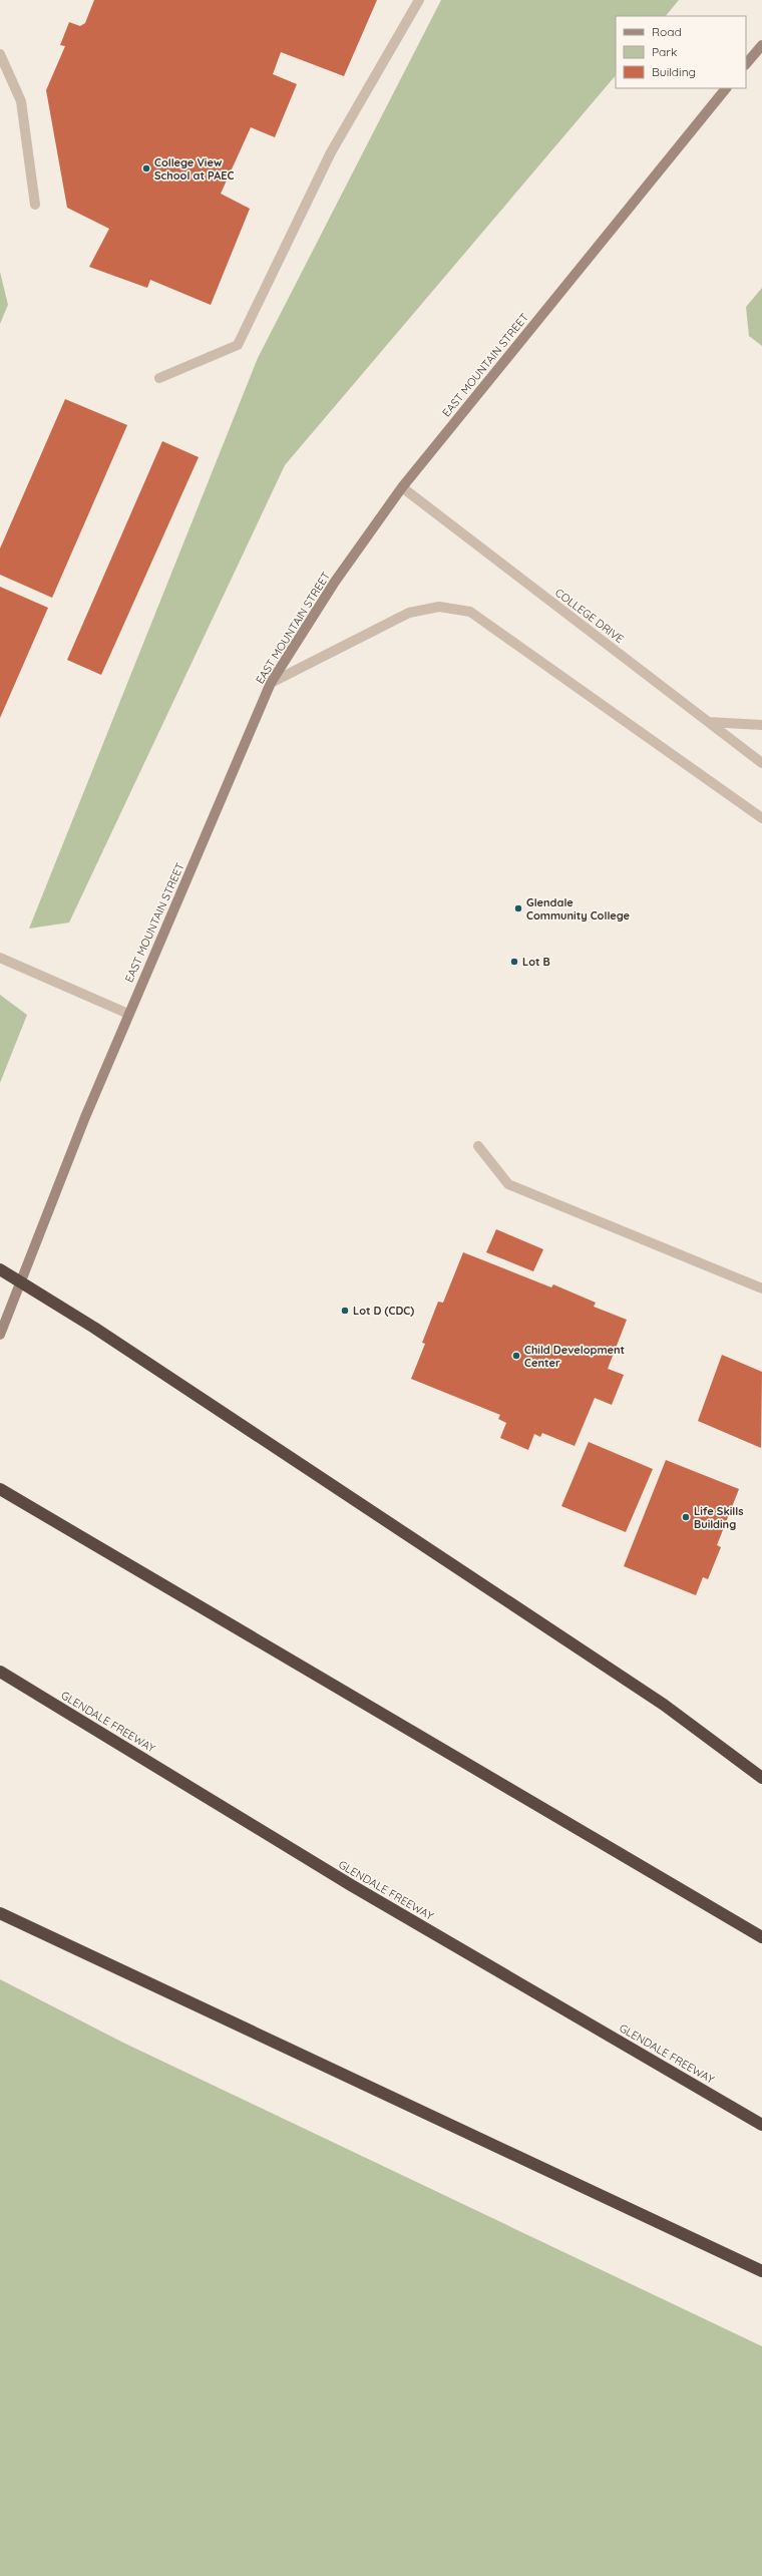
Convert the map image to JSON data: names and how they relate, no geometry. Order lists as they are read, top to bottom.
{
  "streets": {
    "highway": ["GLENDALE FREEWAY"],
    "main road": ["EAST MOUNTAIN STREET"],
    "lane": ["COLLEGE DRIVE"]
  },
  "crossings": [
    ["EAST MOUNTAIN STREET", "COLLEGE DRIVE"]
  ],
  "places": [
    "College View School at PAEC",
    "Glendale Community College",
    "Lot B",
    "Lot D (CDC)",
    "Child Development Center",
    "Life Skills Building"
  ],
  "legend": ["Road", "Park", "Building"]
}
